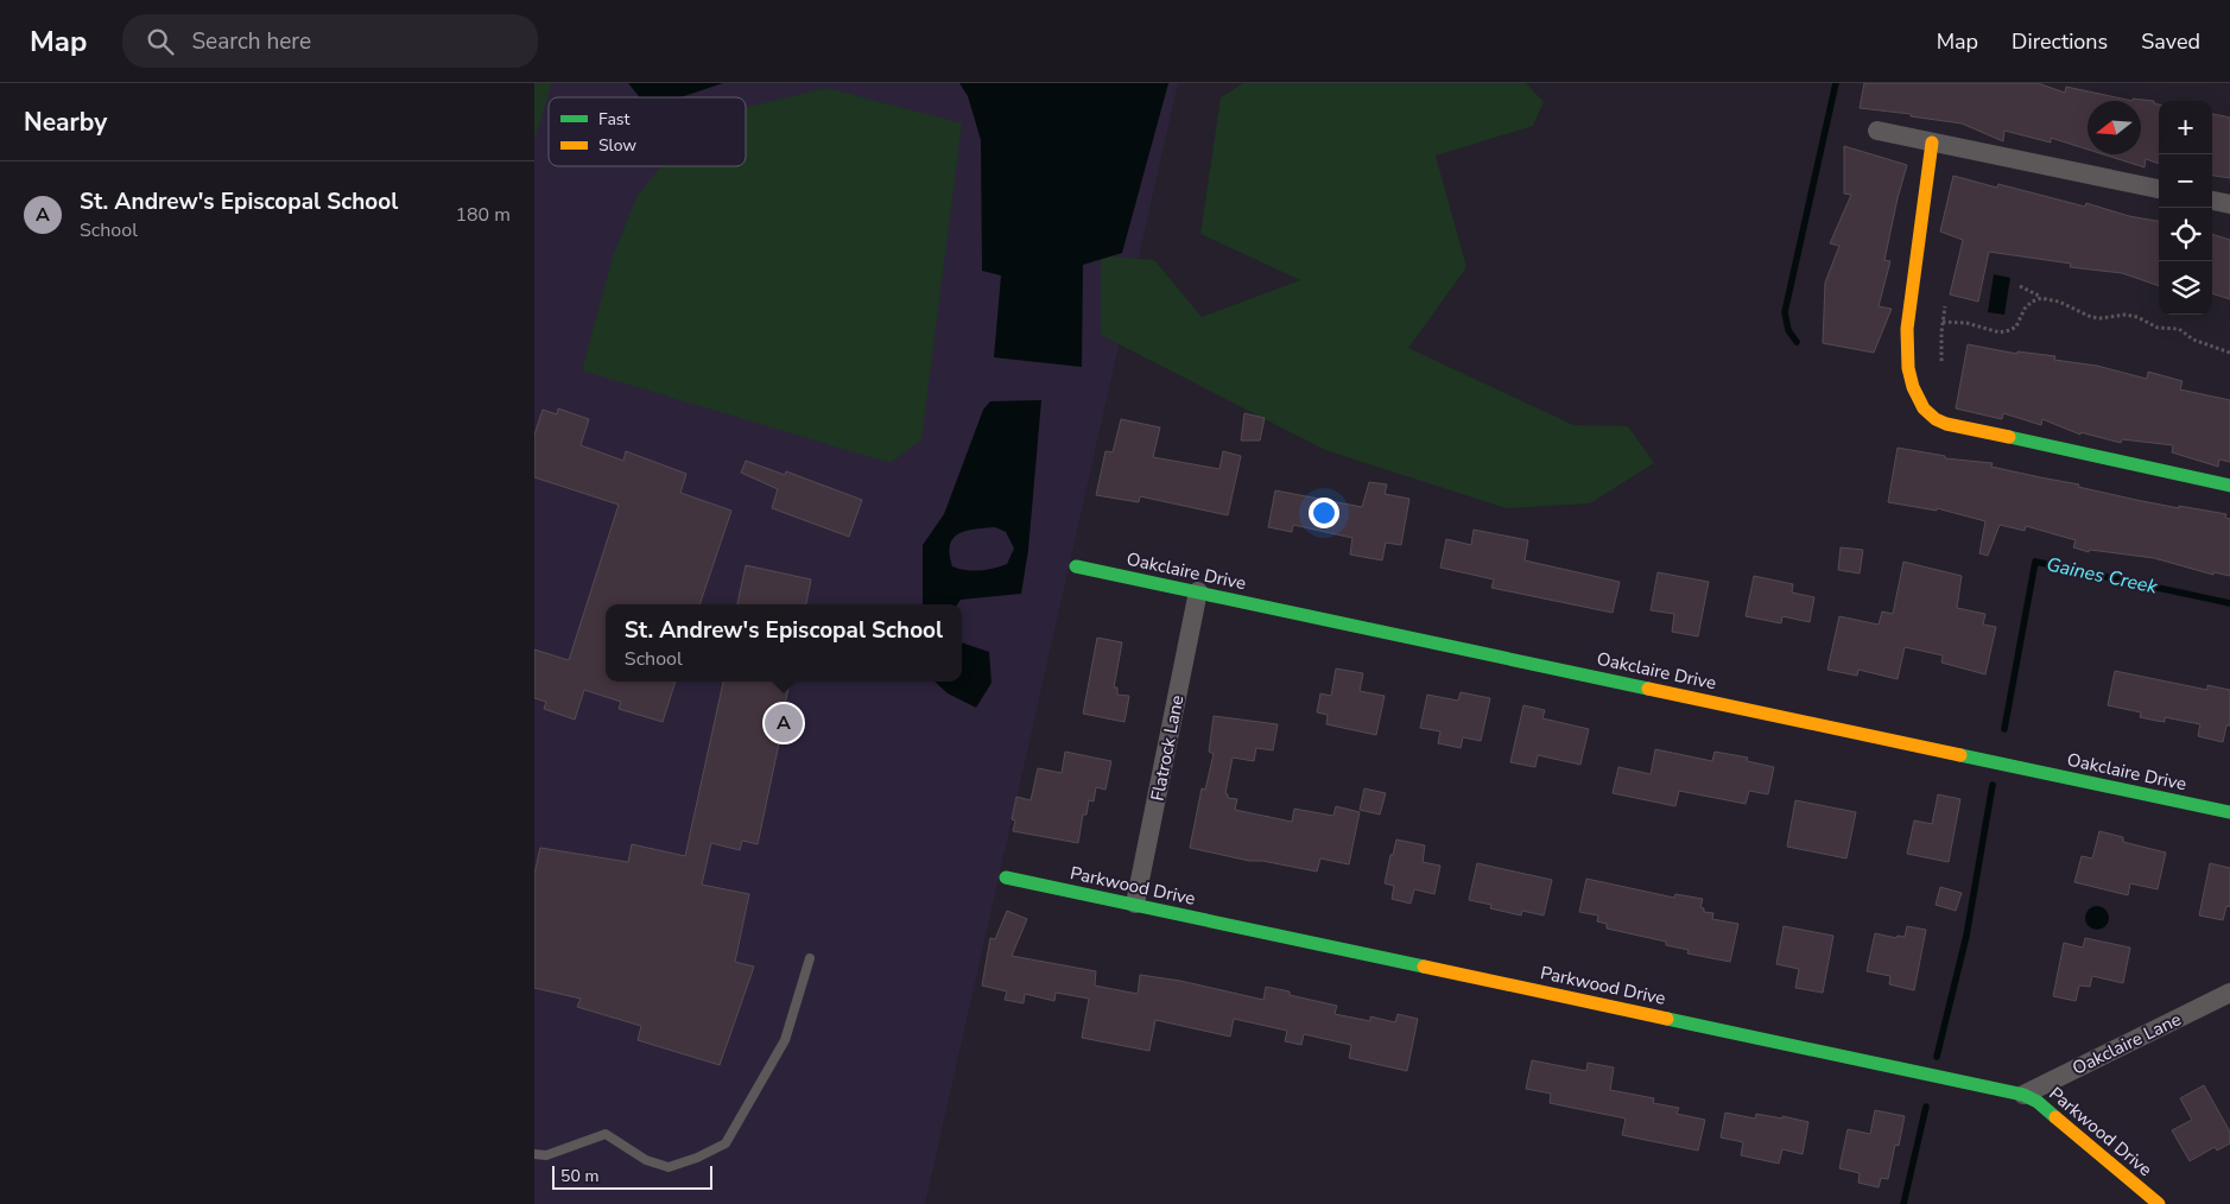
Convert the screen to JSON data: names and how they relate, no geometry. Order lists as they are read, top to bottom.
{
  "streets": {
    "street": [
      "Oakclaire Drive",
      "Flatrock Lane",
      "Parkwood Drive",
      "Oakclaire Lane"
    ]
  },
  "crossings": [
    ["Oakclaire Drive", "Flatrock Lane"],
    ["Flatrock Lane", "Parkwood Drive"],
    ["Parkwood Drive", "Oakclaire Lane"]
  ],
  "water": ["Gaines Creek"],
  "legend": ["Fast", "Slow"],
  "scale_bar": "50 m",
  "north": "left",
  "page": {
    "header": "Map",
    "search": "Search here",
    "nav": ["Map", "Directions", "Saved"],
    "heading": "Nearby",
    "map_buttons": ["+", "−"],
    "list": [
      {
        "mark": "A",
        "name": "St. Andrew's Episcopal School",
        "note": "School",
        "value": "180 m"
      }
    ],
    "popup": ["St. Andrew's Episcopal School", "School"],
    "pins": "A",
    "scale": "50 m"
  }
}
